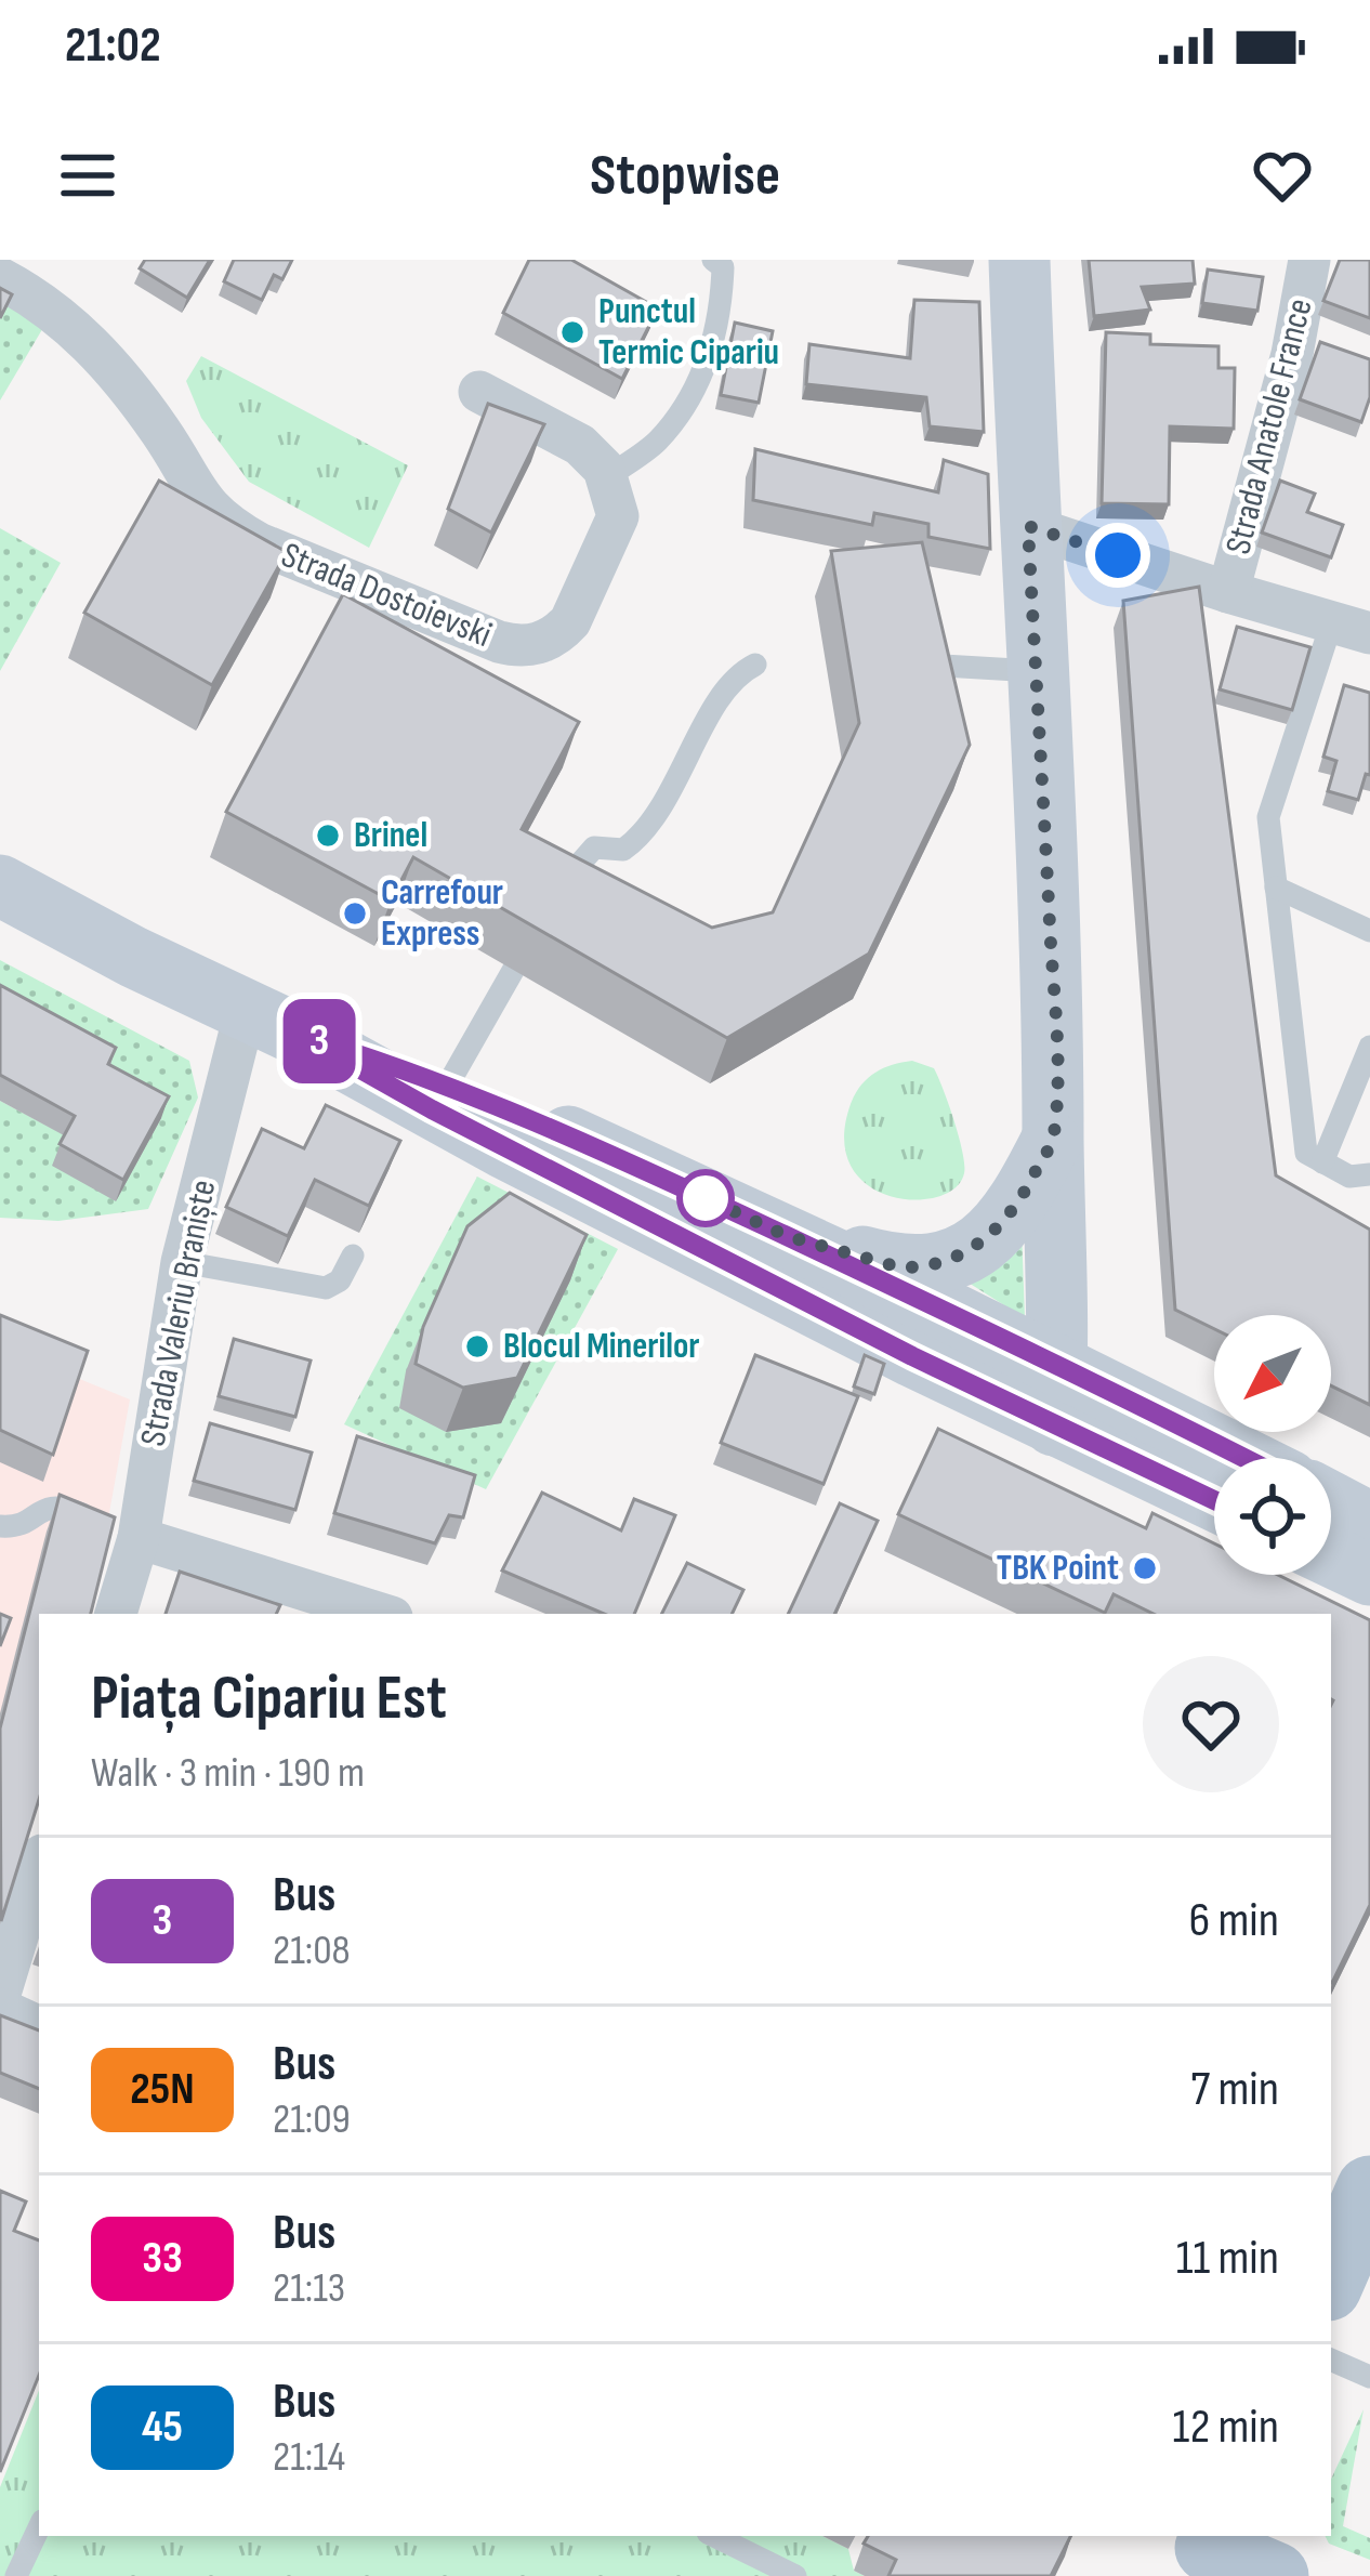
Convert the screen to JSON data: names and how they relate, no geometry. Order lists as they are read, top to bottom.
{
  "streets": {
    "street": ["Strada Anatole France", "Strada Dostoievski", "Strada Valeriu Braniște"]
  },
  "places": [
    "Punctul Termic Cipariu",
    "Brinel",
    "Carrefour Express",
    "Blocul Minerilor",
    "TBK Point"
  ],
  "lines": ["bus line 3"],
  "north": "bottom left",
  "page": {
    "status": "21:02",
    "header": "Stopwise",
    "on_map": "3",
    "heading": ["Piața Cipariu Est", "Walk · 3 min · 190 m"],
    "list": [
      {
        "mark": "3",
        "name": "Bus",
        "note": "21:08",
        "value": "6 min"
      },
      {
        "mark": "25N",
        "name": "Bus",
        "note": "21:09",
        "value": "7 min"
      },
      {
        "mark": "33",
        "name": "Bus",
        "note": "21:13",
        "value": "11 min"
      },
      {
        "mark": "45",
        "name": "Bus",
        "note": "21:14",
        "value": "12 min"
      }
    ]
  }
}
